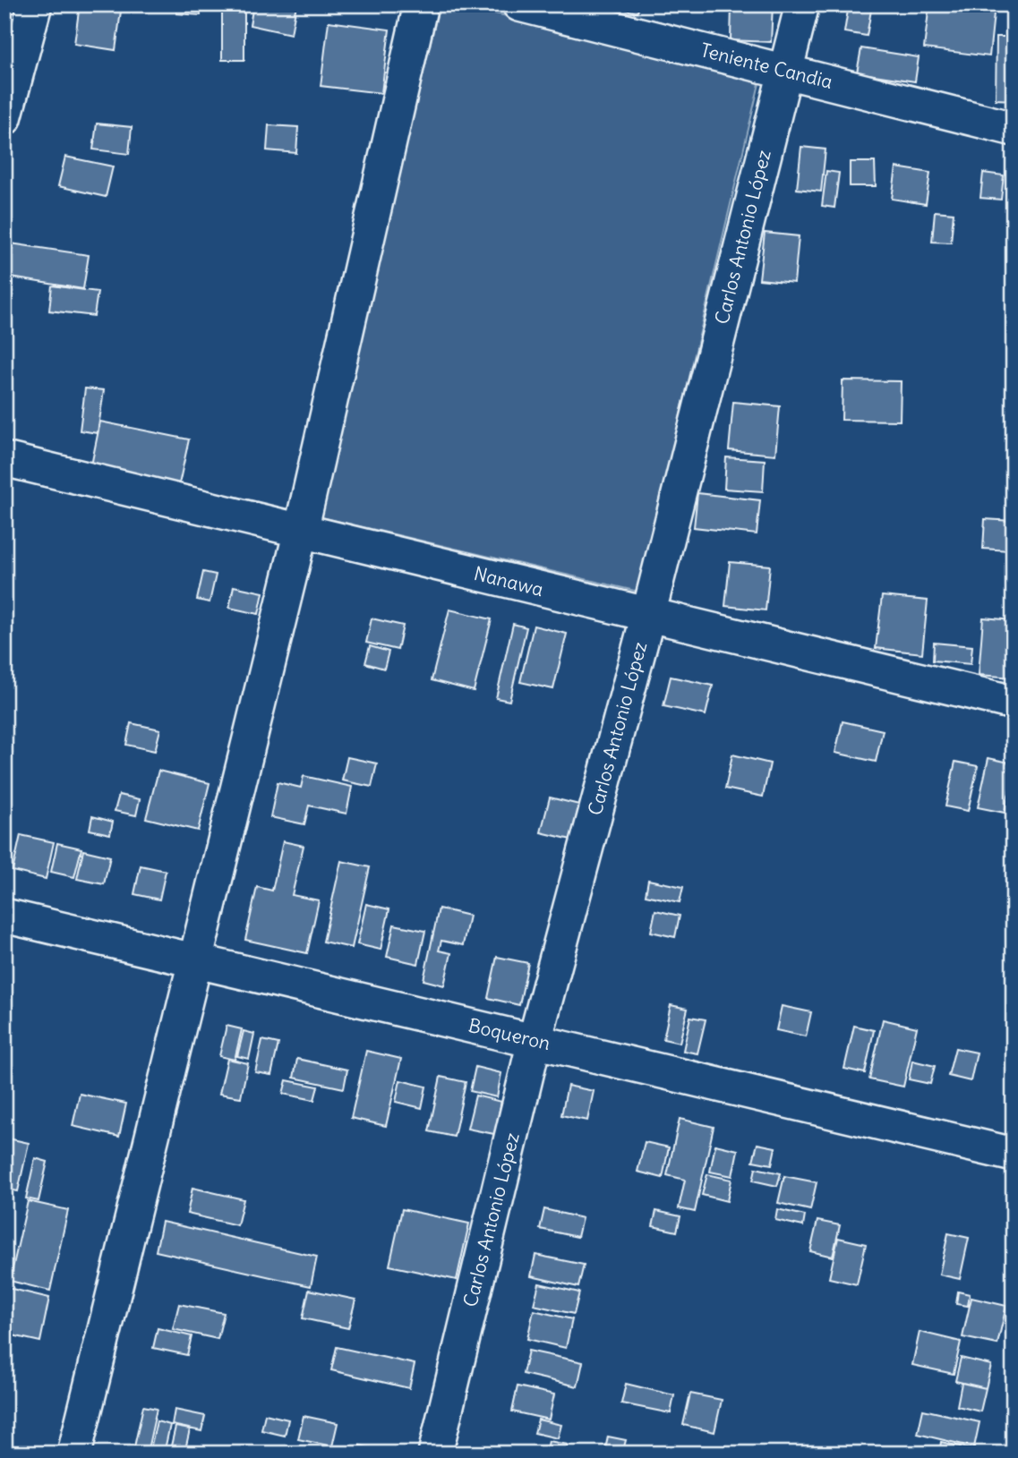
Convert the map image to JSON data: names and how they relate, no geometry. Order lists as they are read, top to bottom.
{
  "streets": {
    "street": [
      "Teniente Candia",
      "Carlos Antonio López",
      "Nanawa",
      "Boqueron"
    ]
  },
  "crossings": [
    ["Teniente Candia", "Carlos Antonio López"],
    ["Carlos Antonio López", "Nanawa"],
    ["Carlos Antonio López", "Boqueron"]
  ]
}
